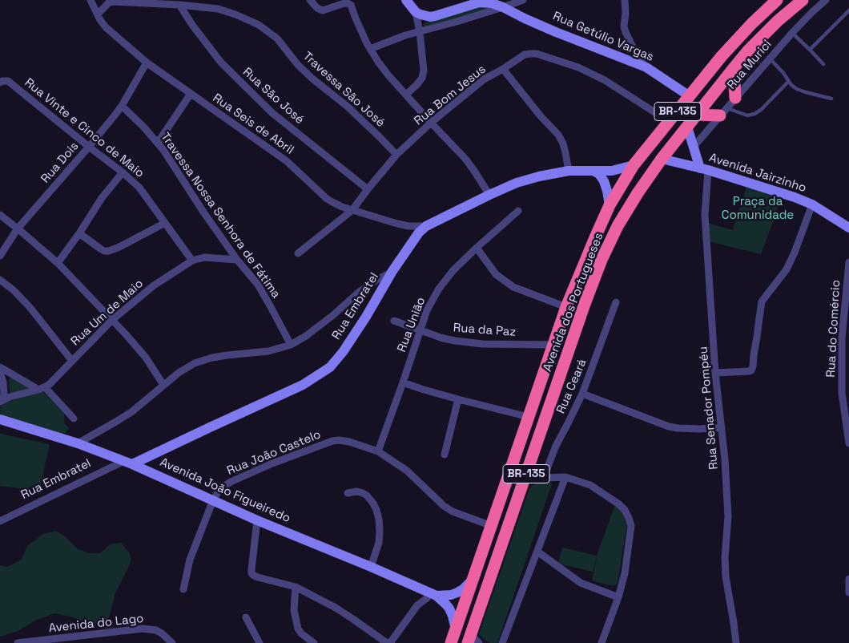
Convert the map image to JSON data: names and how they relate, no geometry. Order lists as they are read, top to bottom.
{
  "streets": {
    "highway": ["BR-135", "Avenida dos Portugueses"],
    "street": [
      "Rua Getúlio Vargas",
      "Rua Murici",
      "Travessa São José",
      "Rua Bom Jesus",
      "Rua São José",
      "Rua Seis de Abril",
      "Rua Vinte e Cinco de Maio",
      "Rua Dois",
      "Avenida Jairzinho",
      "Travessa Nossa Senhora de Fátima",
      "Rua Embratel",
      "Rua Um de Maio",
      "Rua União",
      "Rua do Comércio",
      "Rua da Paz",
      "Rua Ceará",
      "Rua Senador Pompéu",
      "Rua João Castelo",
      "Avenida João Figueiredo",
      "Avenida do Lago"
    ]
  },
  "crossings": [
    ["Rua Getúlio Vargas", "Avenida dos Portugueses"],
    ["Rua Murici", "Avenida Jairzinho"],
    ["Travessa São José", "Rua Bom Jesus"],
    ["Travessa São José", "Rua São José"],
    ["Travessa São José", "Rua Seis de Abril"],
    ["Rua Bom Jesus", "Rua São José"],
    ["Rua Bom Jesus", "Rua Seis de Abril"],
    ["Rua Bom Jesus", "Avenida dos Portugueses"],
    ["Rua Seis de Abril", "Rua Dois"],
    ["Rua Seis de Abril", "Rua Embratel"],
    ["Rua Vinte e Cinco de Maio", "Rua Dois"],
    ["Rua Vinte e Cinco de Maio", "Rua Um de Maio"],
    ["Rua Dois", "Travessa Nossa Senhora de Fátima"],
    ["Avenida Jairzinho", "Avenida dos Portugueses"],
    ["Avenida Jairzinho", "Rua Senador Pompéu"],
    ["Travessa Nossa Senhora de Fátima", "Rua Um de Maio"],
    ["Avenida dos Portugueses", "Rua Embratel"],
    ["Avenida dos Portugueses", "Rua da Paz"],
    ["Avenida dos Portugueses", "Rua João Castelo"],
    ["Avenida dos Portugueses", "Avenida João Figueiredo"],
    ["Rua Embratel", "Avenida João Figueiredo"],
    ["Rua União", "Rua da Paz"],
    ["Rua União", "Rua João Castelo"],
    ["Rua João Castelo", "Avenida João Figueiredo"]
  ],
  "parks": ["Praça da Comunidade"]
}
